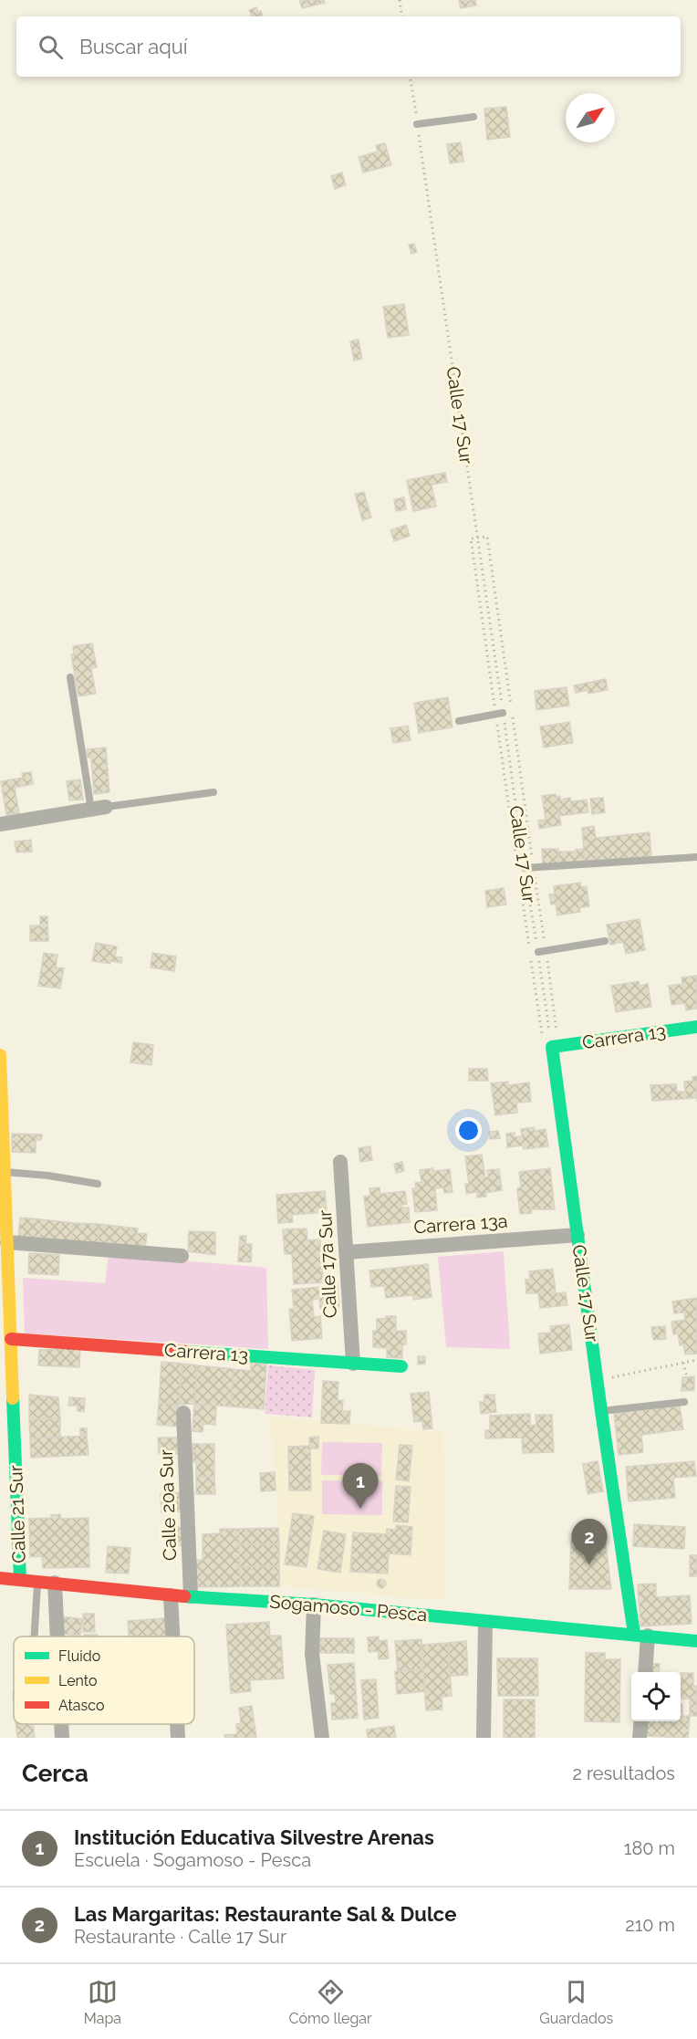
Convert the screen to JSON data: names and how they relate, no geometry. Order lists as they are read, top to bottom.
{
  "streets": {
    "street": [
      "Calle 17 Sur",
      "Carrera 13",
      "Carrera 13a",
      "Calle 17a Sur",
      "Calle 20a Sur",
      "Calle 21 Sur",
      "Sogamoso - Pesca"
    ]
  },
  "crossings": [
    ["Calle 17 Sur", "Carrera 13"],
    ["Calle 17 Sur", "Carrera 13a"],
    ["Calle 17 Sur", "Sogamoso - Pesca"],
    ["Carrera 13", "Calle 17a Sur"],
    ["Carrera 13", "Calle 21 Sur"],
    ["Carrera 13a", "Calle 17a Sur"],
    ["Calle 20a Sur", "Sogamoso - Pesca"],
    ["Calle 21 Sur", "Sogamoso - Pesca"]
  ],
  "legend": ["Fluido", "Lento", "Atasco"],
  "north": "top right",
  "page": {
    "search": "Buscar aquí",
    "pins": ["1", "2"],
    "heading": ["Cerca", "2 resultados"],
    "list": [
      {
        "mark": "1",
        "name": "Institución Educativa Silvestre Arenas",
        "note": "Escuela · Sogamoso - Pesca",
        "value": "180 m"
      },
      {
        "mark": "2",
        "name": "Las Margaritas: Restaurante Sal & Dulce",
        "note": "Restaurante · Calle 17 Sur",
        "value": "210 m"
      }
    ],
    "nav": ["Mapa", "Cómo llegar", "Guardados"]
  }
}
